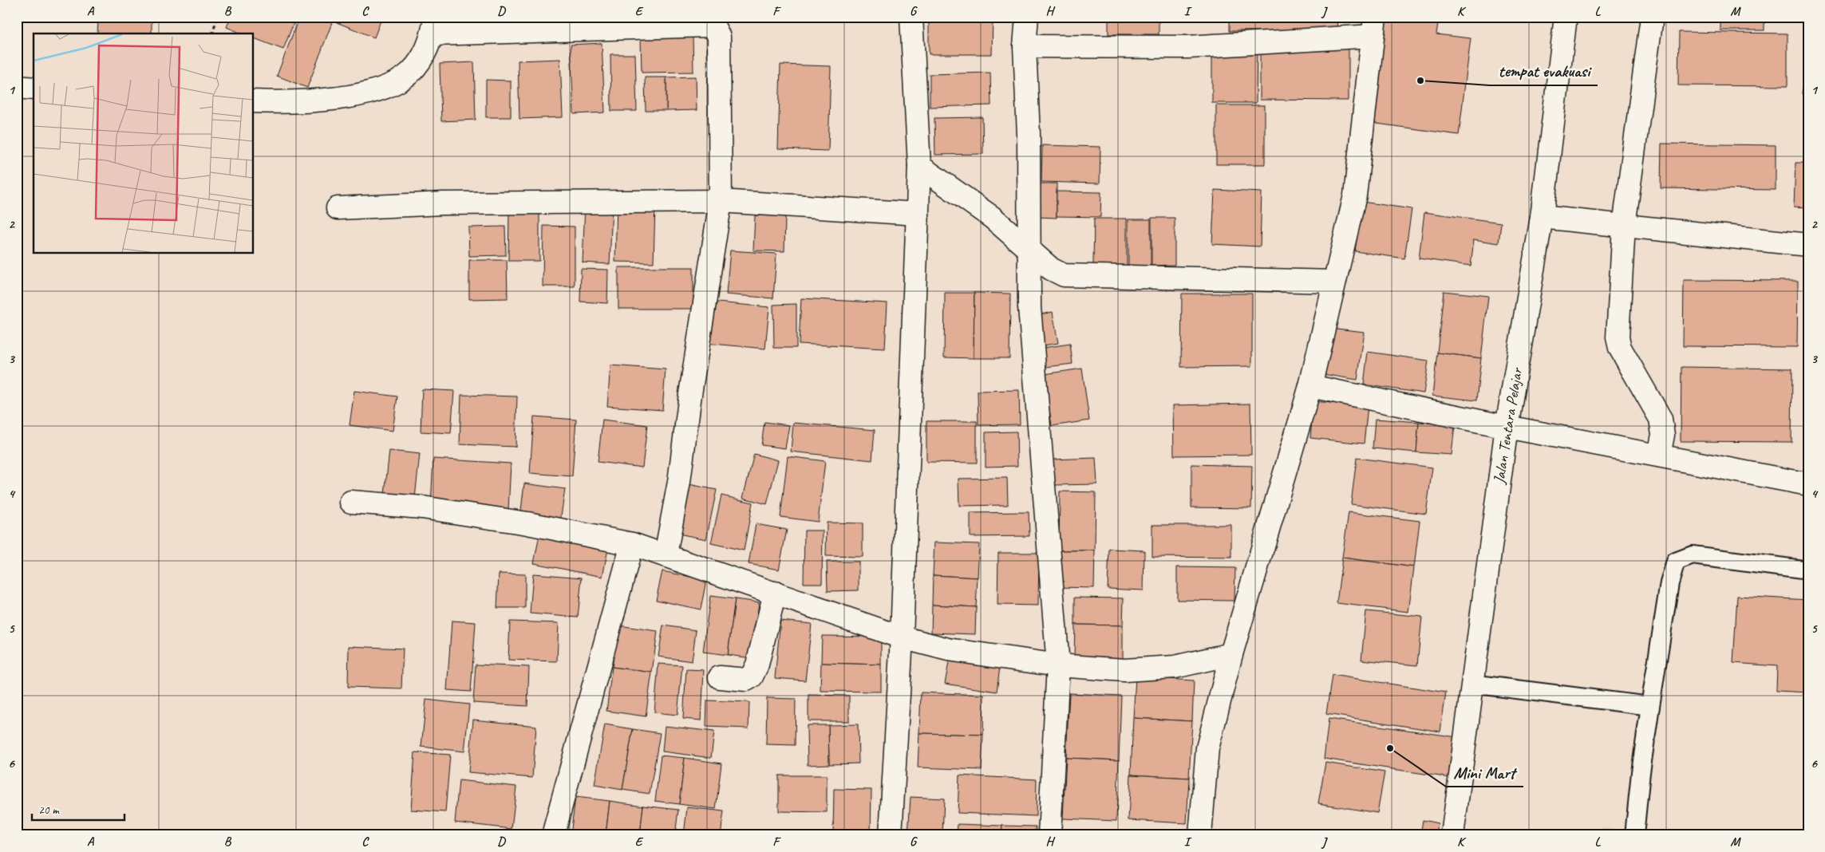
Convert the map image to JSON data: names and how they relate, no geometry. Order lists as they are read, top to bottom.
{
  "streets": {
    "street": ["Jalan Tentara Pelajar"]
  },
  "places": ["tempat evakuasi", "Mini Mart"],
  "scale_bar": "20 m",
  "grid": {
    "columns": [
      "A",
      "B",
      "C",
      "D",
      "E",
      "F",
      "G",
      "H",
      "I",
      "J",
      "K",
      "L",
      "M"
    ],
    "rows": [
      "1",
      "2",
      "3",
      "4",
      "5",
      "6"
    ]
  }
}
